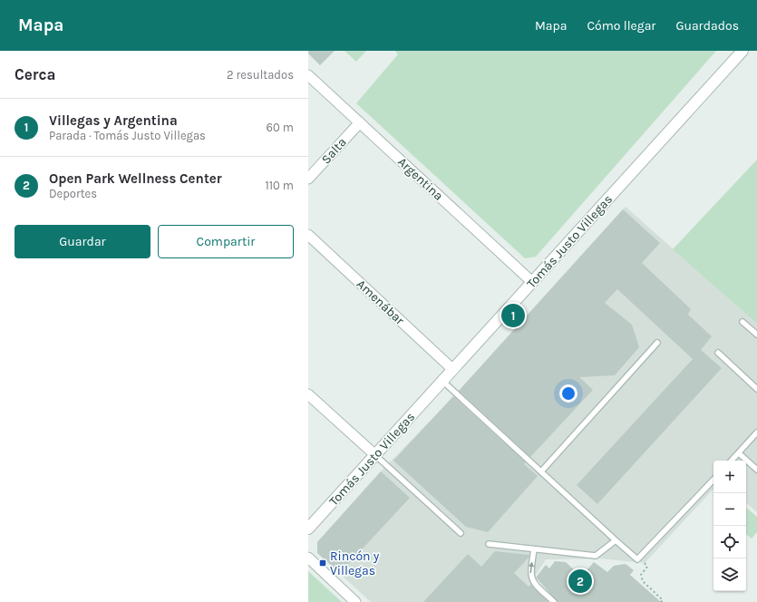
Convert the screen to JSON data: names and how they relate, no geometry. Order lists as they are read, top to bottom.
{
  "streets": {
    "street": [
      "Salta",
      "Argentina",
      "Tomás Justo Villegas",
      "Amenábar"
    ]
  },
  "crossings": [
    ["Salta", "Argentina"],
    ["Argentina", "Tomás Justo Villegas"],
    ["Tomás Justo Villegas", "Amenábar"]
  ],
  "places": {
    "transit": ["Rincón y Villegas"]
  },
  "page": {
    "header": "Mapa",
    "nav": ["Mapa", "Cómo llegar", "Guardados"],
    "heading": ["Cerca", "2 resultados"],
    "list": [
      {
        "mark": "1",
        "name": "Villegas y Argentina",
        "note": "Parada · Tomás Justo Villegas",
        "value": "60 m"
      },
      {
        "mark": "2",
        "name": "Open Park Wellness Center",
        "note": "Deportes",
        "value": "110 m"
      }
    ],
    "buttons": ["Guardar", "Compartir"],
    "pins": ["1", "2"],
    "map_buttons": ["+", "−"]
  }
}
